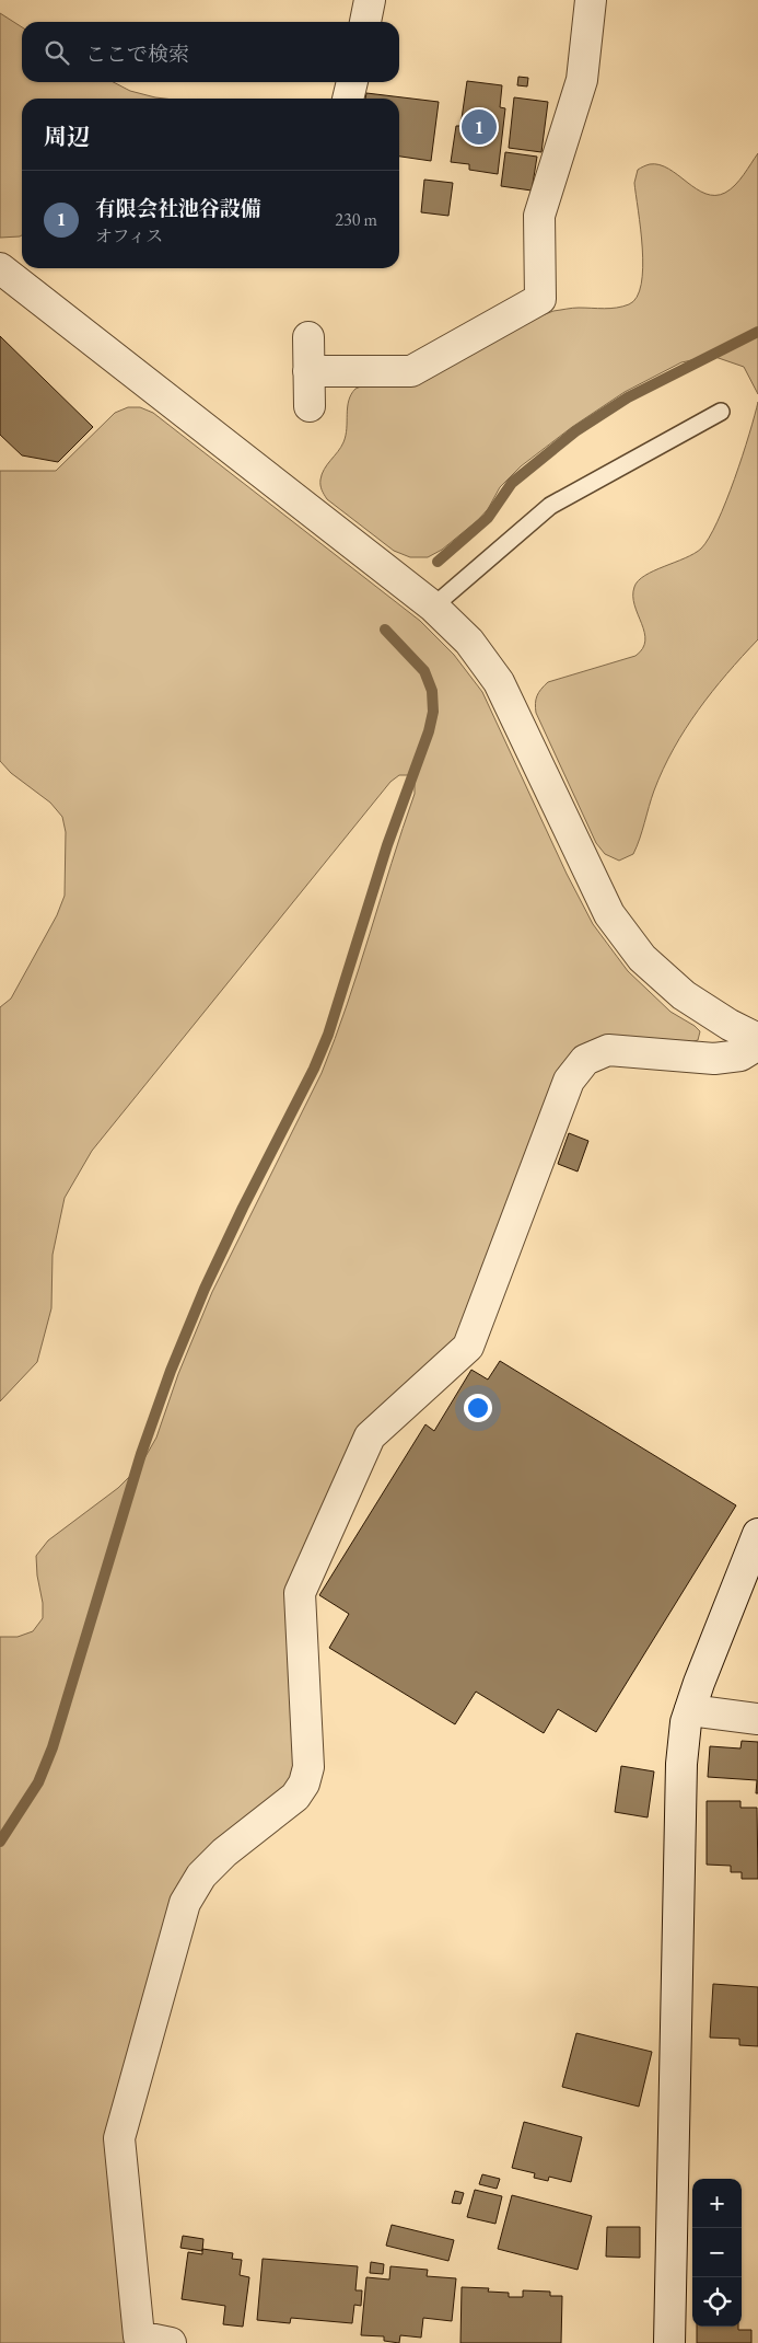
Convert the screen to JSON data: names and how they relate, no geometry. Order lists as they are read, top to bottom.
{
  "page": {
    "search": "ここで検索",
    "heading": "周辺",
    "pins": "1",
    "list": [
      {
        "mark": "1",
        "name": "有限会社池谷設備",
        "note": "オフィス",
        "value": "230 m"
      }
    ],
    "map_buttons": ["+", "−"]
  }
}
